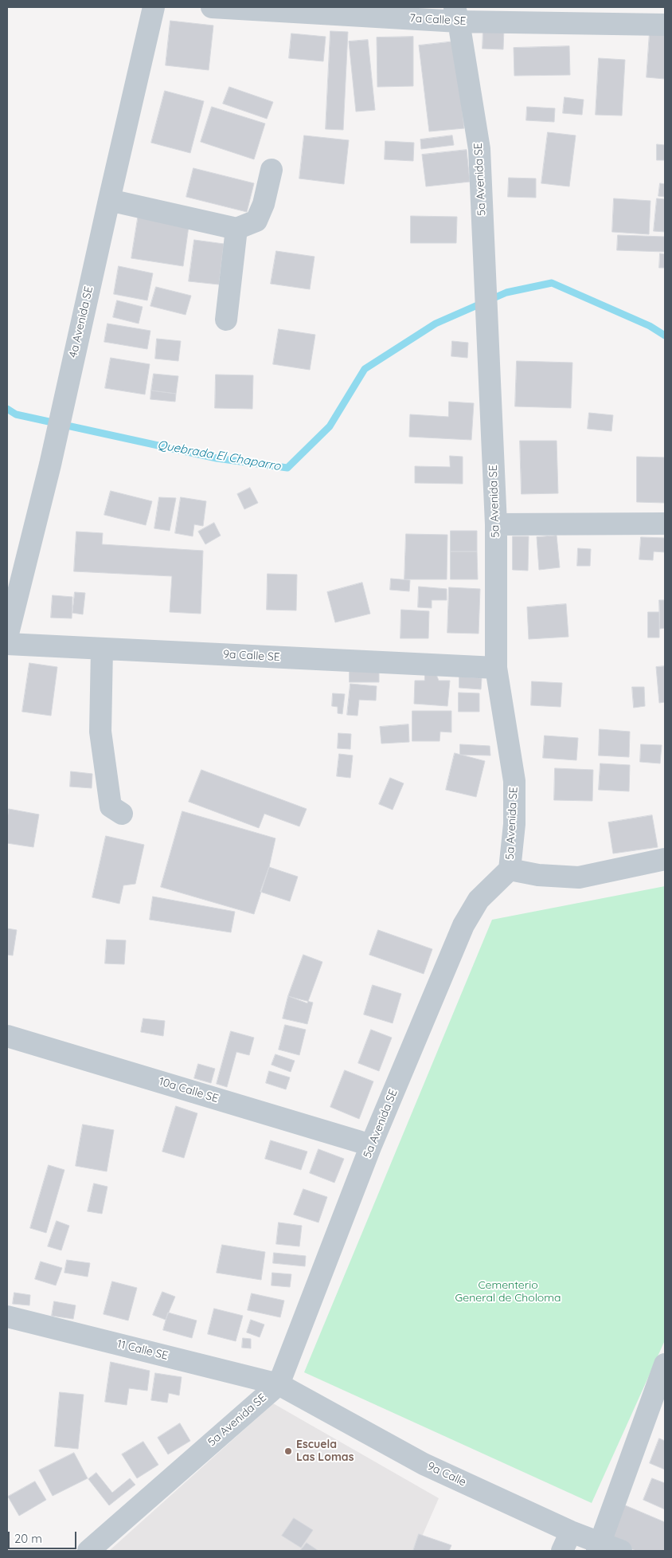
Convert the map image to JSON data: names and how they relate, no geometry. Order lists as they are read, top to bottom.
{
  "streets": {
    "street": [
      "7a Calle SE",
      "5a Avenida SE",
      "4a Avenida SE",
      "9a Calle SE",
      "10a Calle SE",
      "11 Calle SE",
      "9a Calle"
    ]
  },
  "crossings": [
    ["7a Calle SE", "5a Avenida SE"],
    ["5a Avenida SE", "9a Calle SE"],
    ["5a Avenida SE", "10a Calle SE"],
    ["5a Avenida SE", "11 Calle SE"],
    ["5a Avenida SE", "9a Calle"],
    ["11 Calle SE", "9a Calle"]
  ],
  "water": ["Quebrada El Chaparro"],
  "parks": ["Cementerio General de Choloma"],
  "places": ["Escuela Las Lomas"],
  "scale_bar": "20 m"
}
